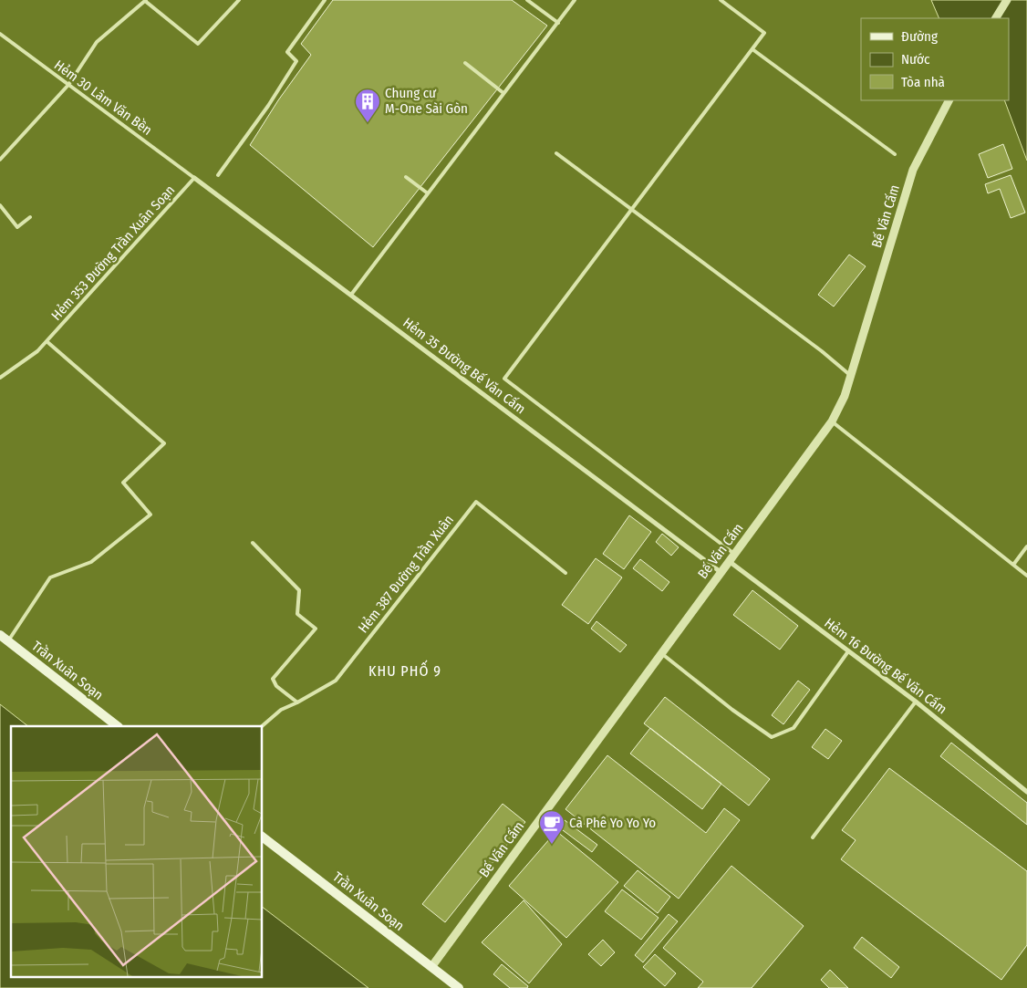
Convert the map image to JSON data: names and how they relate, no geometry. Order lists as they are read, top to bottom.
{
  "streets": {
    "main road": ["Trần Xuân Soạn"],
    "street": ["Bế Văn Cấm", "Hẻm 35 Đường Bế Văn Cấm", "Hẻm 16 Đường Bế Văn Cấm"],
    "lane": ["Hẻm 30 Lâm Văn Bền", "Hẻm 353 Đường Trần Xuân Soạn", "Hẻm 387 Đường Trần Xuân"]
  },
  "crossings": [
    ["Hẻm 30 Lâm Văn Bền", "Hẻm 353 Đường Trần Xuân Soạn"],
    ["Hẻm 30 Lâm Văn Bền", "Hẻm 35 Đường Bế Văn Cấm"],
    ["Bế Văn Cấm", "Hẻm 35 Đường Bế Văn Cấm"],
    ["Bế Văn Cấm", "Hẻm 16 Đường Bế Văn Cấm"],
    ["Bế Văn Cấm", "Trần Xuân Soạn"],
    ["Hẻm 353 Đường Trần Xuân Soạn", "Hẻm 35 Đường Bế Văn Cấm"]
  ],
  "districts": ["KHU PHỐ 9"],
  "places": {
    "building": ["Chung cư M-One Sài Gòn"],
    "cafe": ["Cà Phê Yo Yo Yo"]
  },
  "legend": ["Đường", "Nước", "Tòa nhà"]
}
